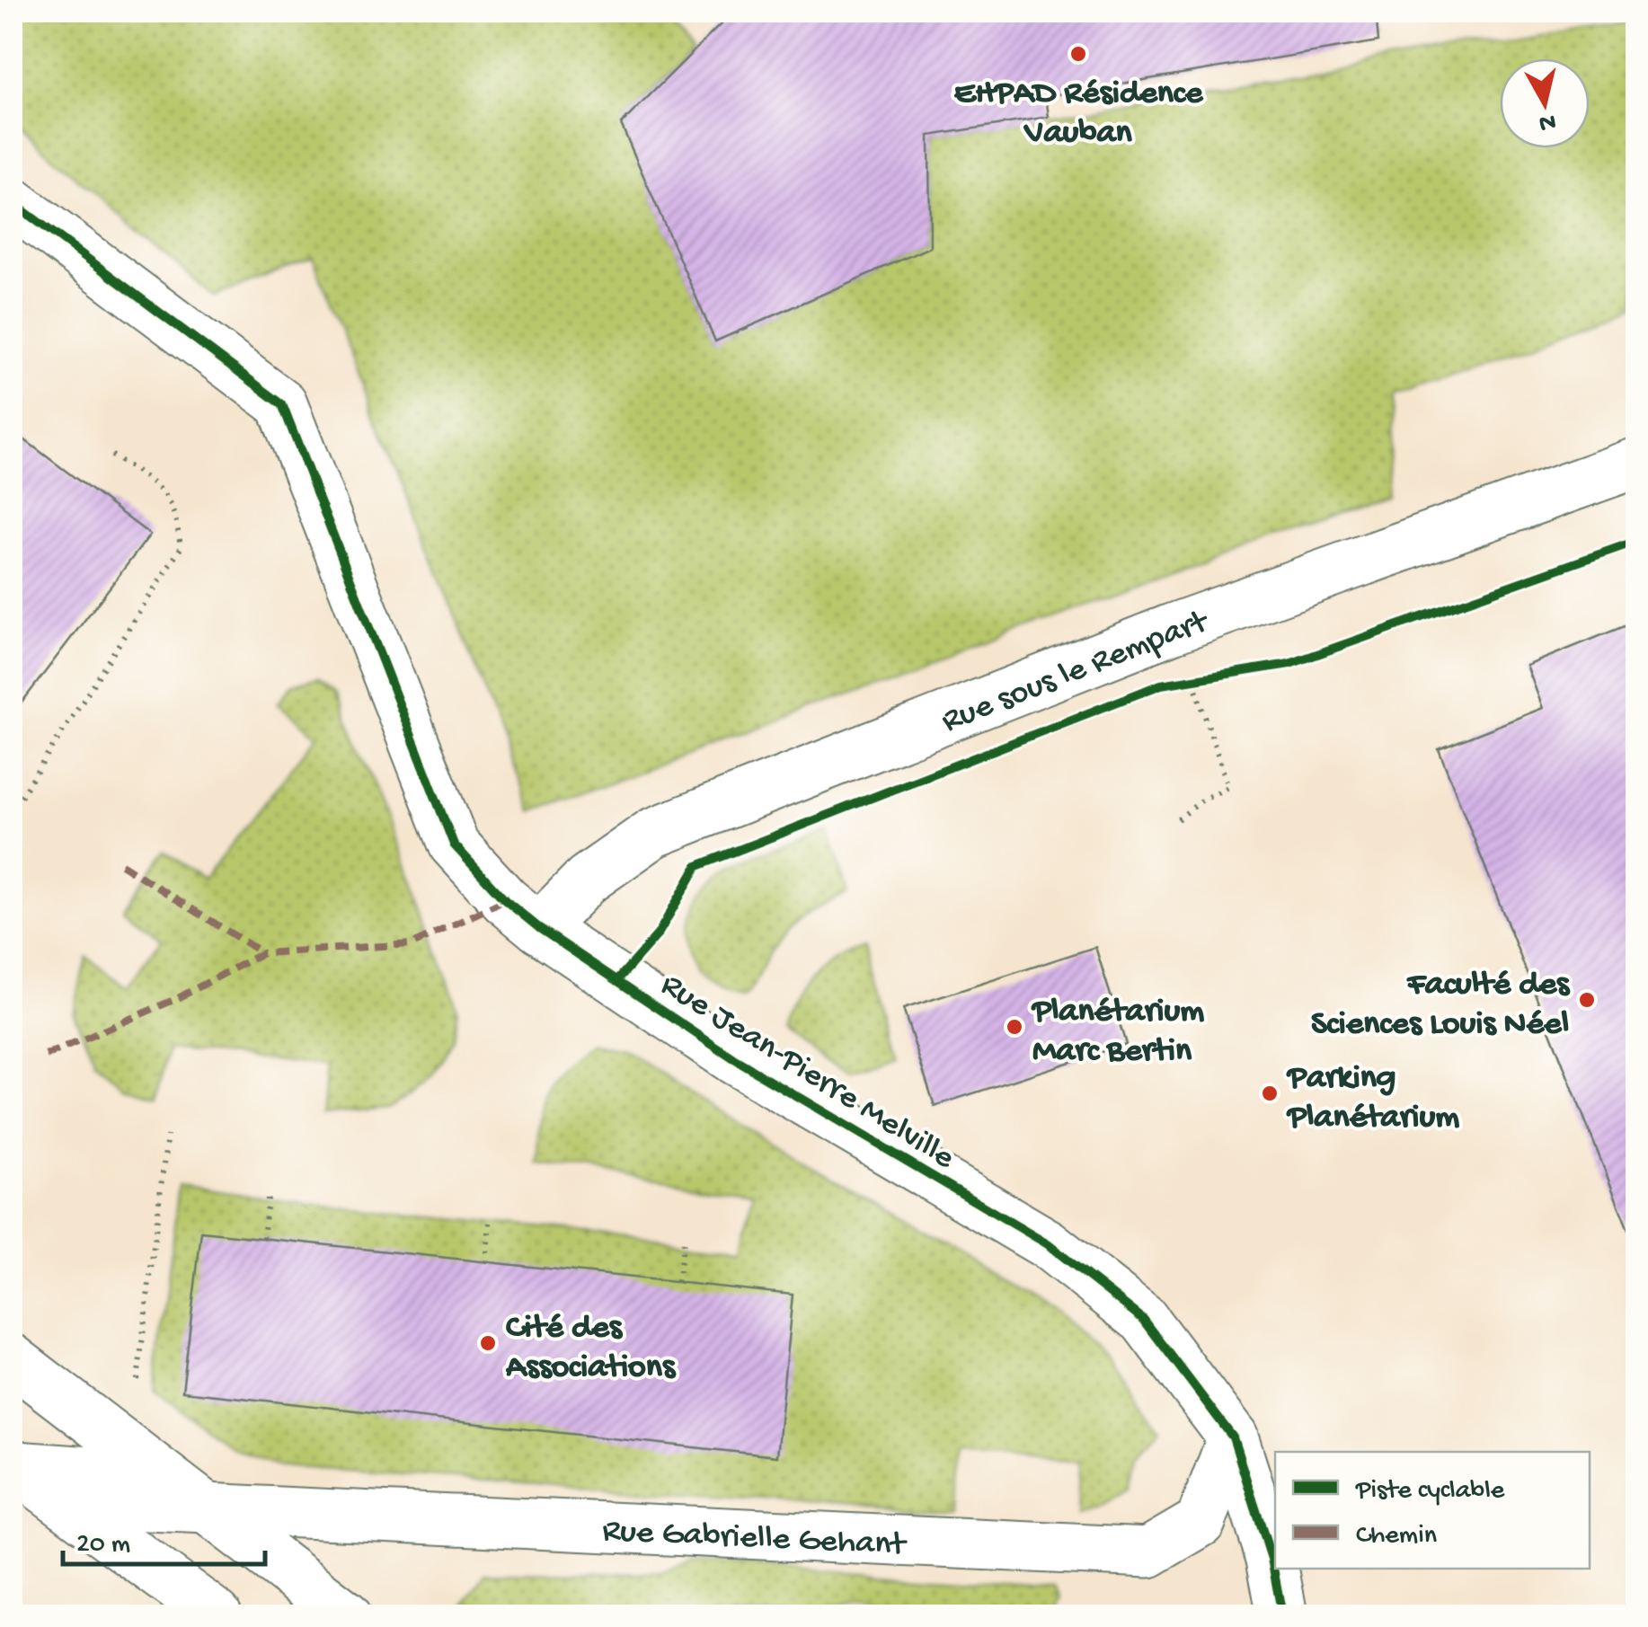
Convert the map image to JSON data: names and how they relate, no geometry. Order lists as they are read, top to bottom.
{
  "streets": {
    "street": ["Rue sous le Rempart", "Rue Jean-Pierre Melville", "Rue Gabrielle Gehant"]
  },
  "crossings": [
    ["Rue sous le Rempart", "Rue Jean-Pierre Melville"],
    ["Rue Jean-Pierre Melville", "Rue Gabrielle Gehant"]
  ],
  "places": [
    "EHPAD Résidence Vauban",
    "Faculté des Sciences Louis Néel",
    "Planétarium Marc Bertin",
    "Parking Planétarium",
    "Cité des Associations"
  ],
  "legend": ["Piste cyclable", "Chemin"],
  "scale_bar": "20 m",
  "north": "bottom"
}
